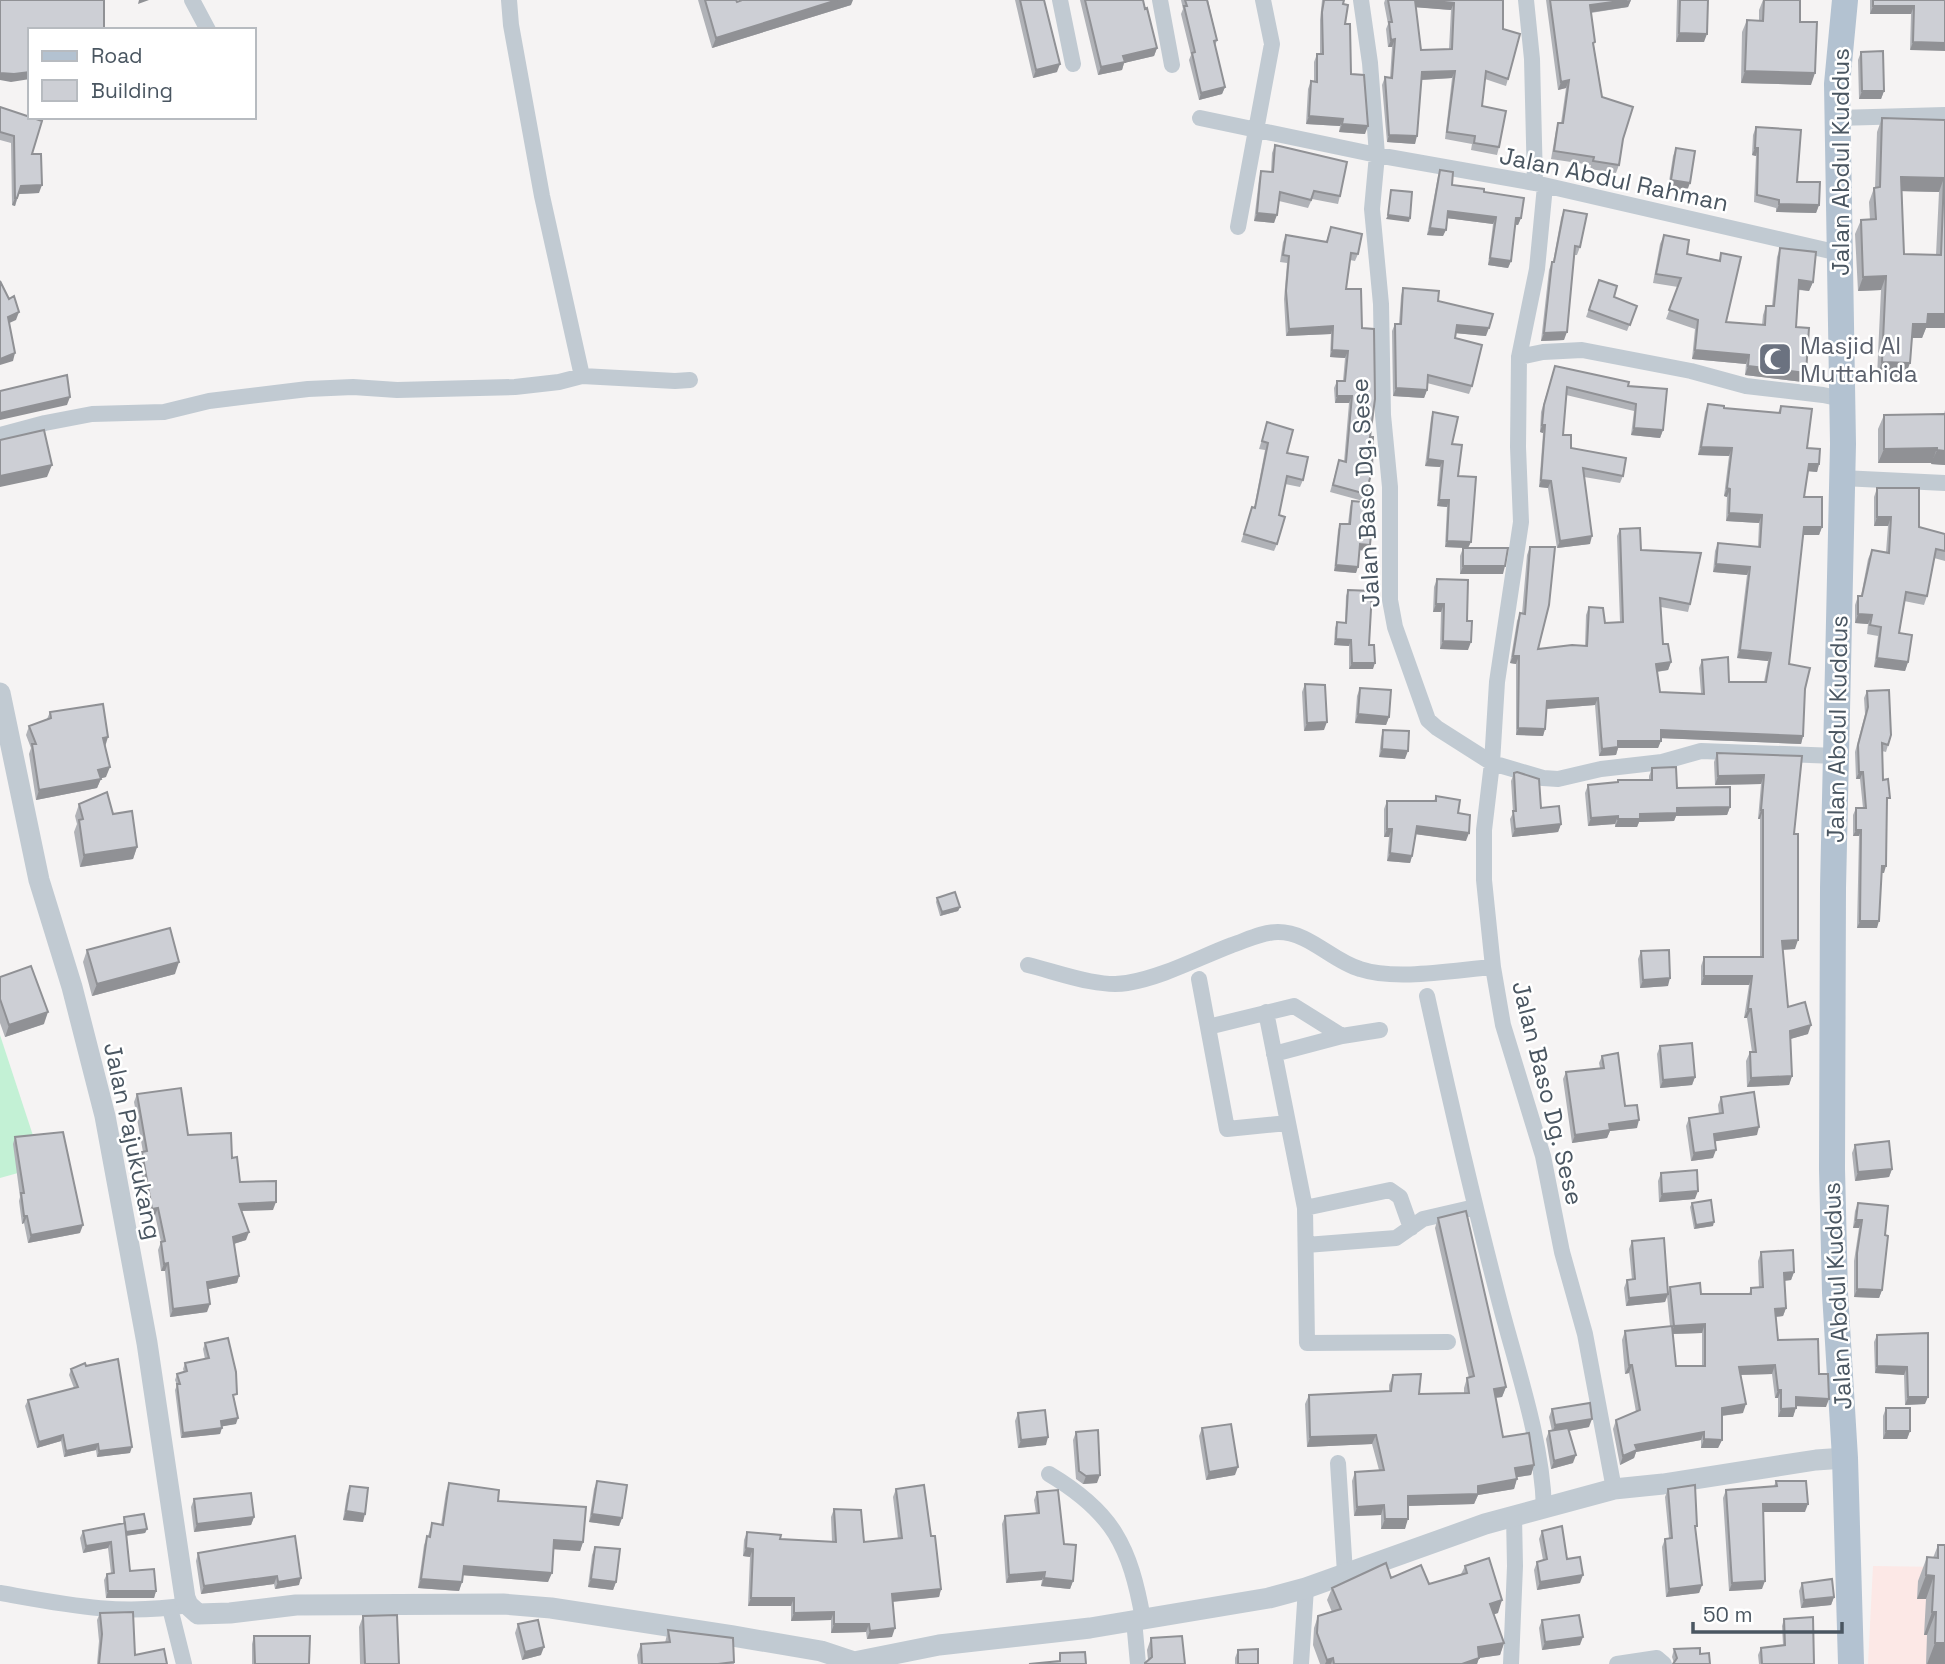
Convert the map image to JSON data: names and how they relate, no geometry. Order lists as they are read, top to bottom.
{
  "streets": {
    "main road": ["Jalan Abdul Kuddus"],
    "street": ["Jalan Abdul Rahman", "Jalan Baso Dg. Sese", "Jalan Pajukukang"]
  },
  "crossings": [
    ["Jalan Abdul Kuddus", "Jalan Abdul Rahman"],
    ["Jalan Abdul Rahman", "Jalan Baso Dg. Sese"]
  ],
  "places": {
    "mosque": ["Masjid Al Muttahida"]
  },
  "legend": ["Road", "Building"],
  "scale_bar": "50 m"
}
